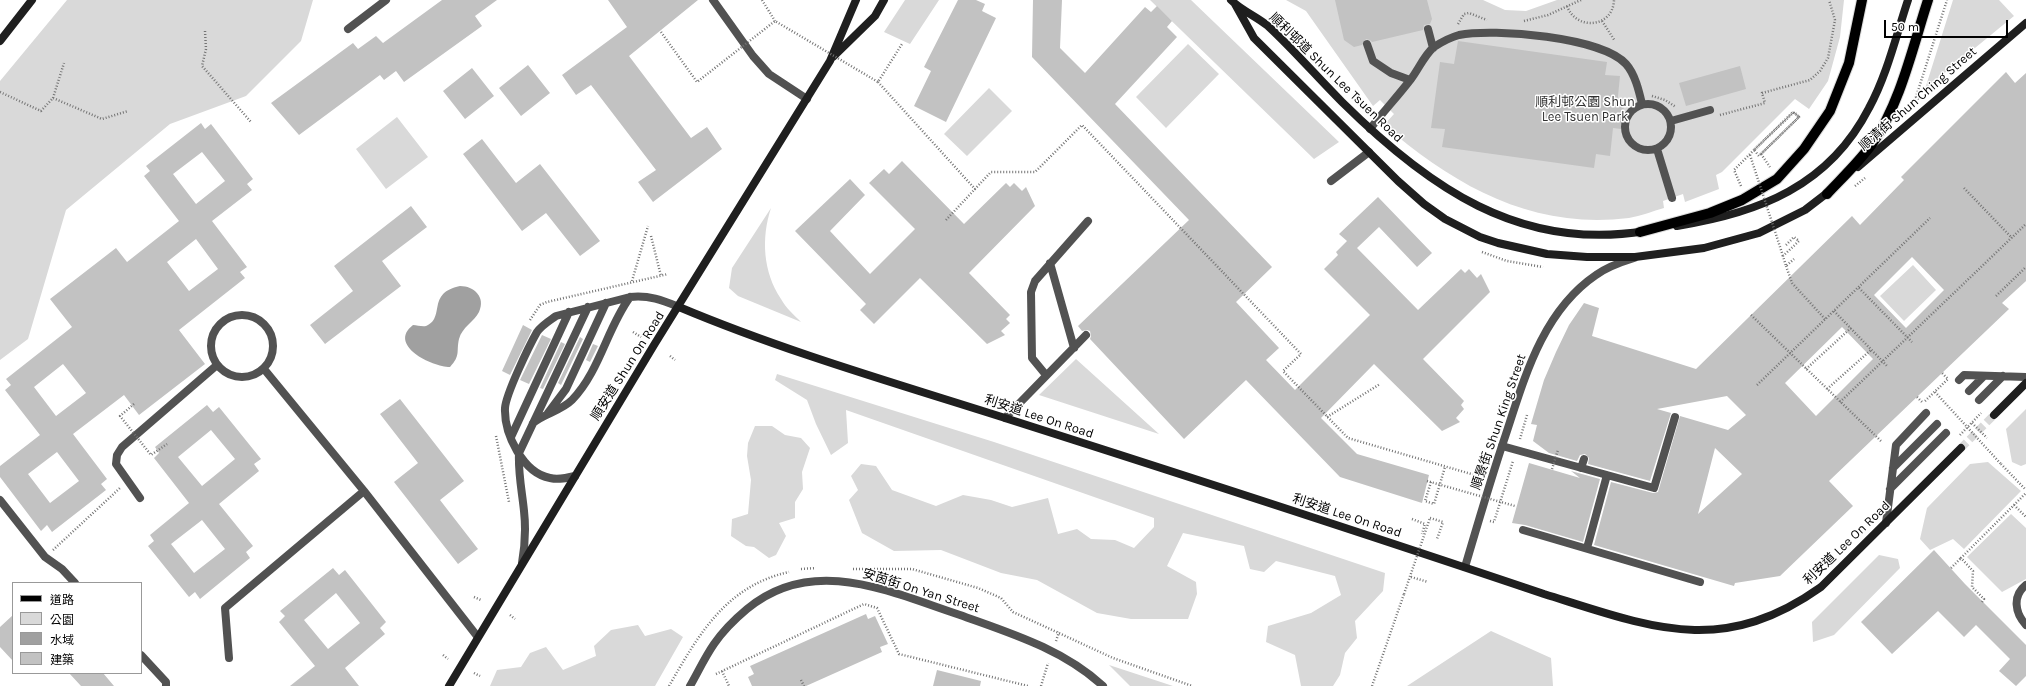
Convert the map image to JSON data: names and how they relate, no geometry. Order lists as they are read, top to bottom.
{
  "streets": {
    "street": [
      "順利邨道 Shun Lee Tsuen Road",
      "順清街 Shun Ching Street",
      "順安道 Shun On Road",
      "利安道 Lee On Road",
      "順景街 Shun King Street",
      "安茵街 On Yan Street"
    ]
  },
  "crossings": [
    ["順利邨道 Shun Lee Tsuen Road", "順清街 Shun Ching Street"],
    ["順利邨道 Shun Lee Tsuen Road", "順景街 Shun King Street"],
    ["順安道 Shun On Road", "利安道 Lee On Road"],
    ["利安道 Lee On Road", "順景街 Shun King Street"]
  ],
  "parks": ["順利邨公園 Shun Lee Tsuen Park"],
  "legend": [
    "道路",
    "公園",
    "水域",
    "建築"
  ],
  "scale_bar": "50 m"
}
